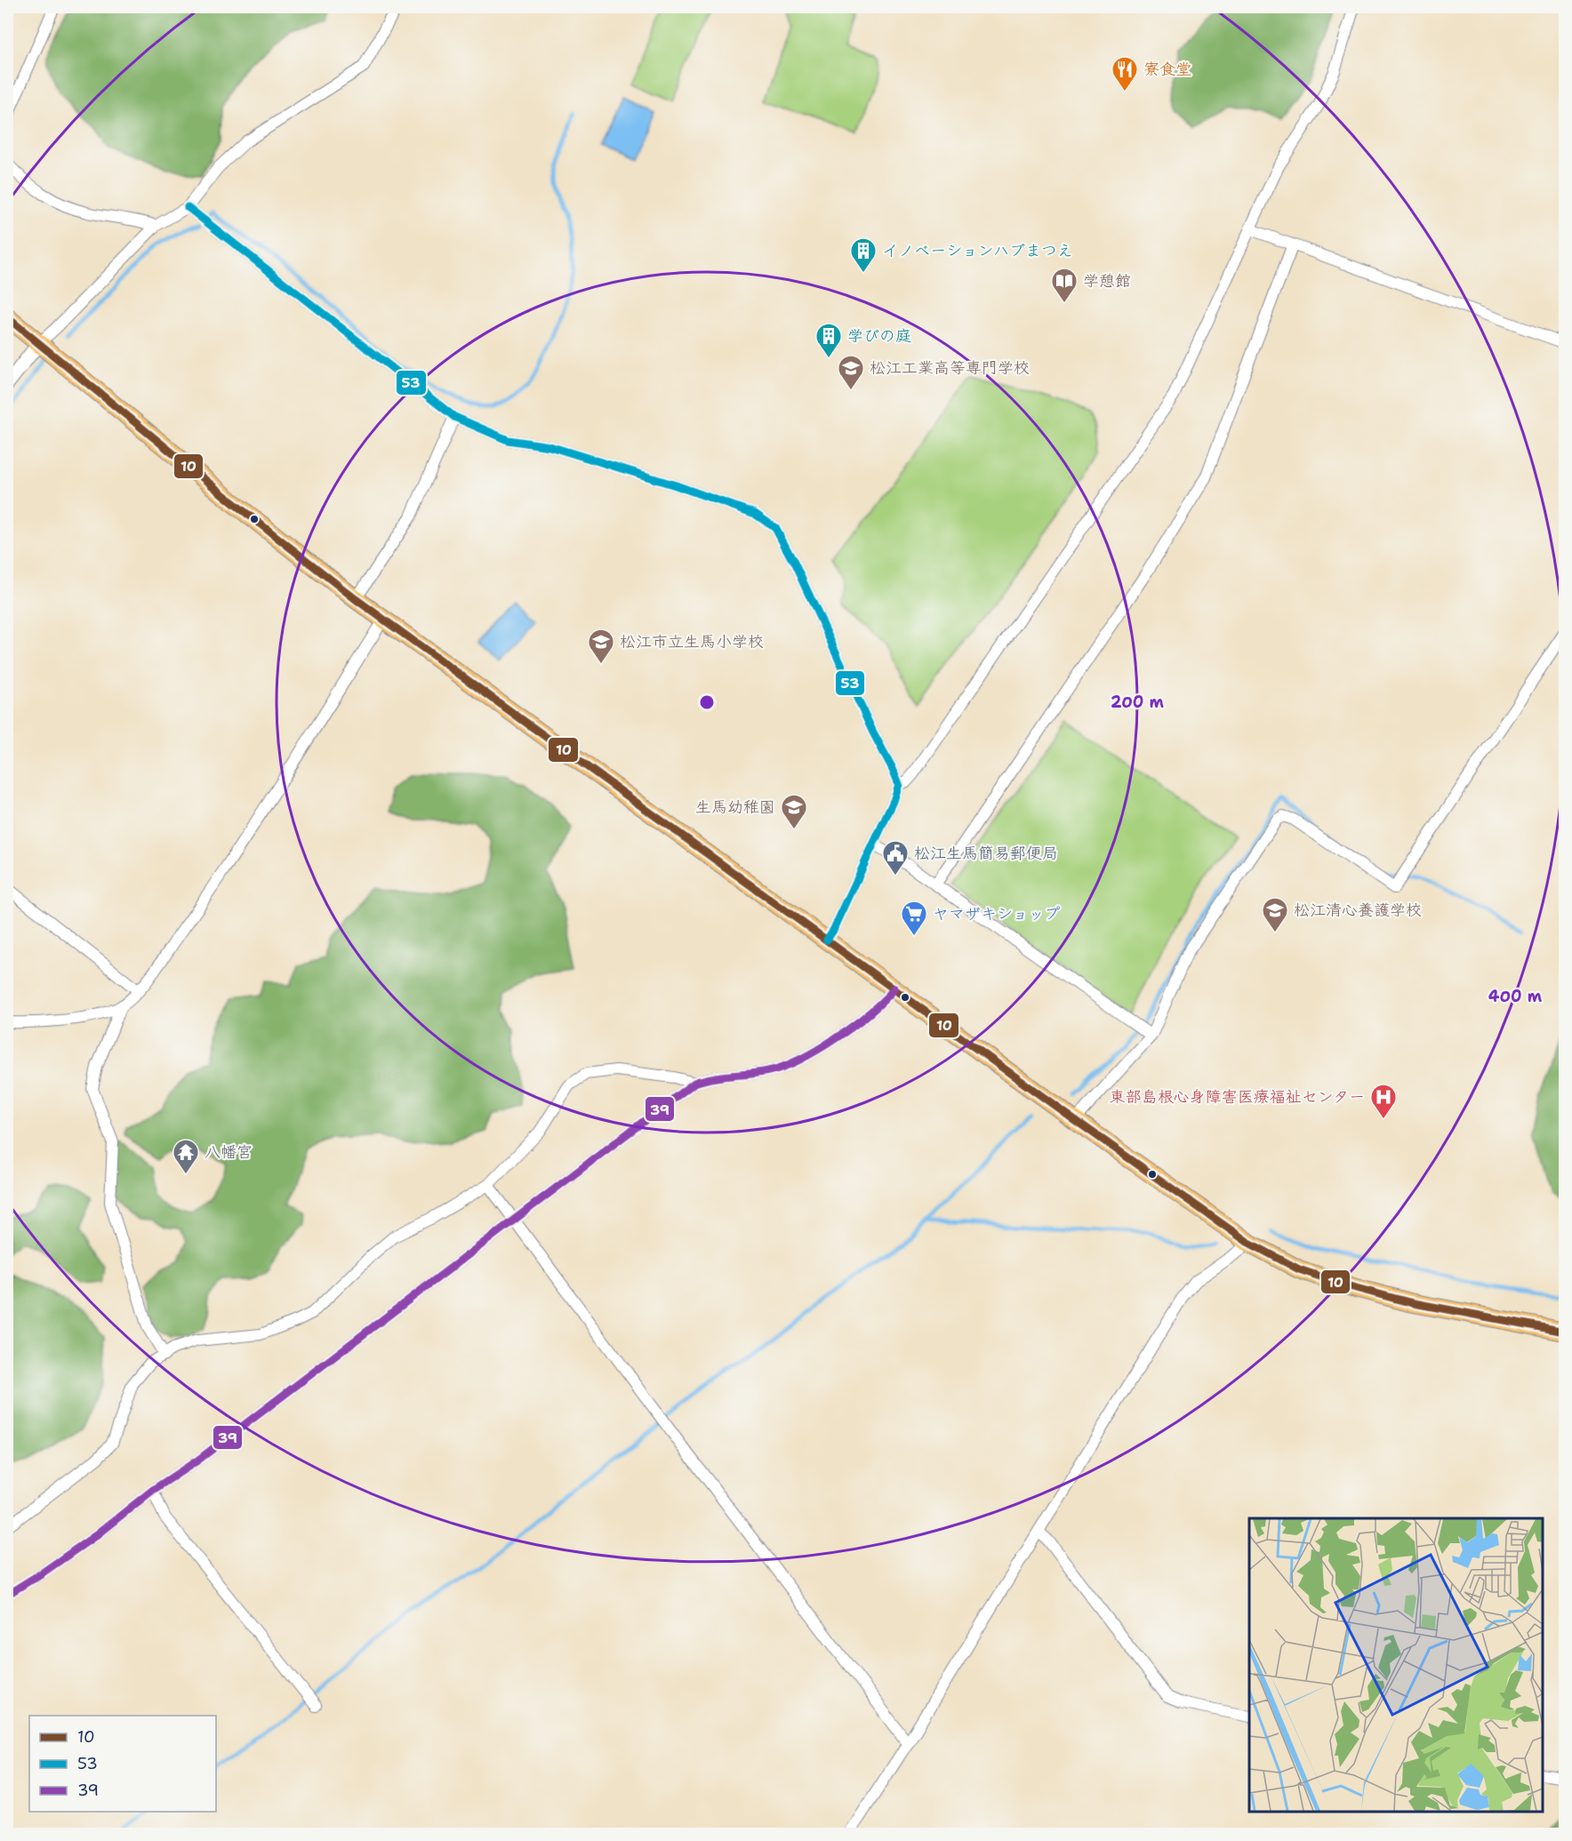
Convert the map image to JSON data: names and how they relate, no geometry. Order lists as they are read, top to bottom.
{
  "places": {
    "restaurant": ["寮食堂"],
    "building": ["イノベーションハブまつえ", "学びの庭"],
    "library": ["学憩館"],
    "school or university": [
      "松江工業高等専門学校",
      "松江市立生馬小学校",
      "生馬幼稚園",
      "松江清心養護学校"
    ],
    "public building": ["松江生馬簡易郵便局"],
    "supermarket": ["ヤマザキショップ"],
    "hospital": ["東部島根心身障害医療福祉センター"],
    "temple": ["八幡宮"]
  },
  "lines": ["transit line 53", "transit line 10", "transit line 39"],
  "legend": ["10", "53", "39"],
  "rings": ["200 m", "400 m"]
}
